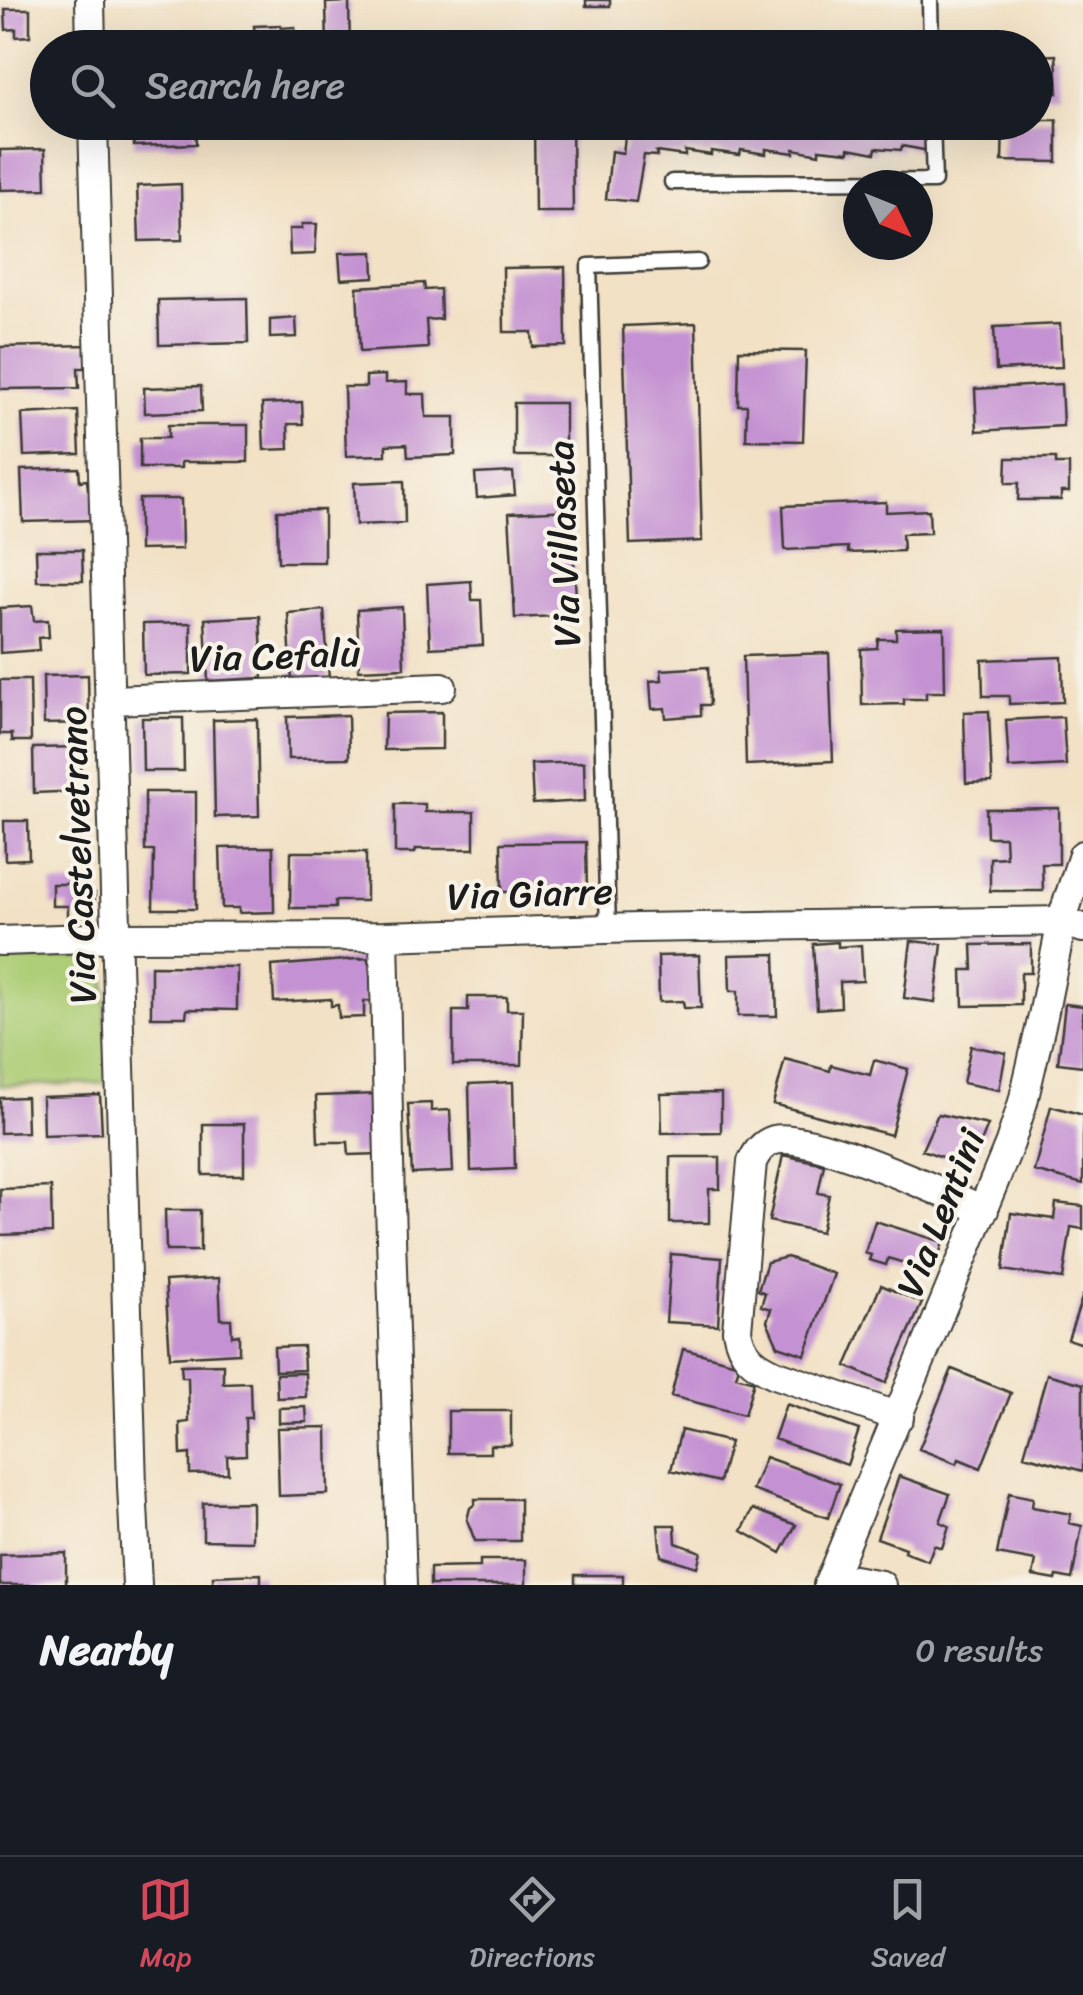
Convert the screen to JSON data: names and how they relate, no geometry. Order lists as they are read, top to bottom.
{
  "streets": {
    "street": [
      "Via Cefalù",
      "Via Castelvetrano",
      "Via Giarre",
      "Via Lentini"
    ],
    "lane": ["Via Villaseta"]
  },
  "crossings": [
    ["Via Villaseta", "Via Giarre"],
    ["Via Cefalù", "Via Castelvetrano"],
    ["Via Castelvetrano", "Via Giarre"],
    ["Via Giarre", "Via Lentini"]
  ],
  "north": "bottom right",
  "page": {
    "search": "Search here",
    "heading": ["Nearby", "0 results"],
    "nav": ["Map", "Directions", "Saved"]
  }
}
